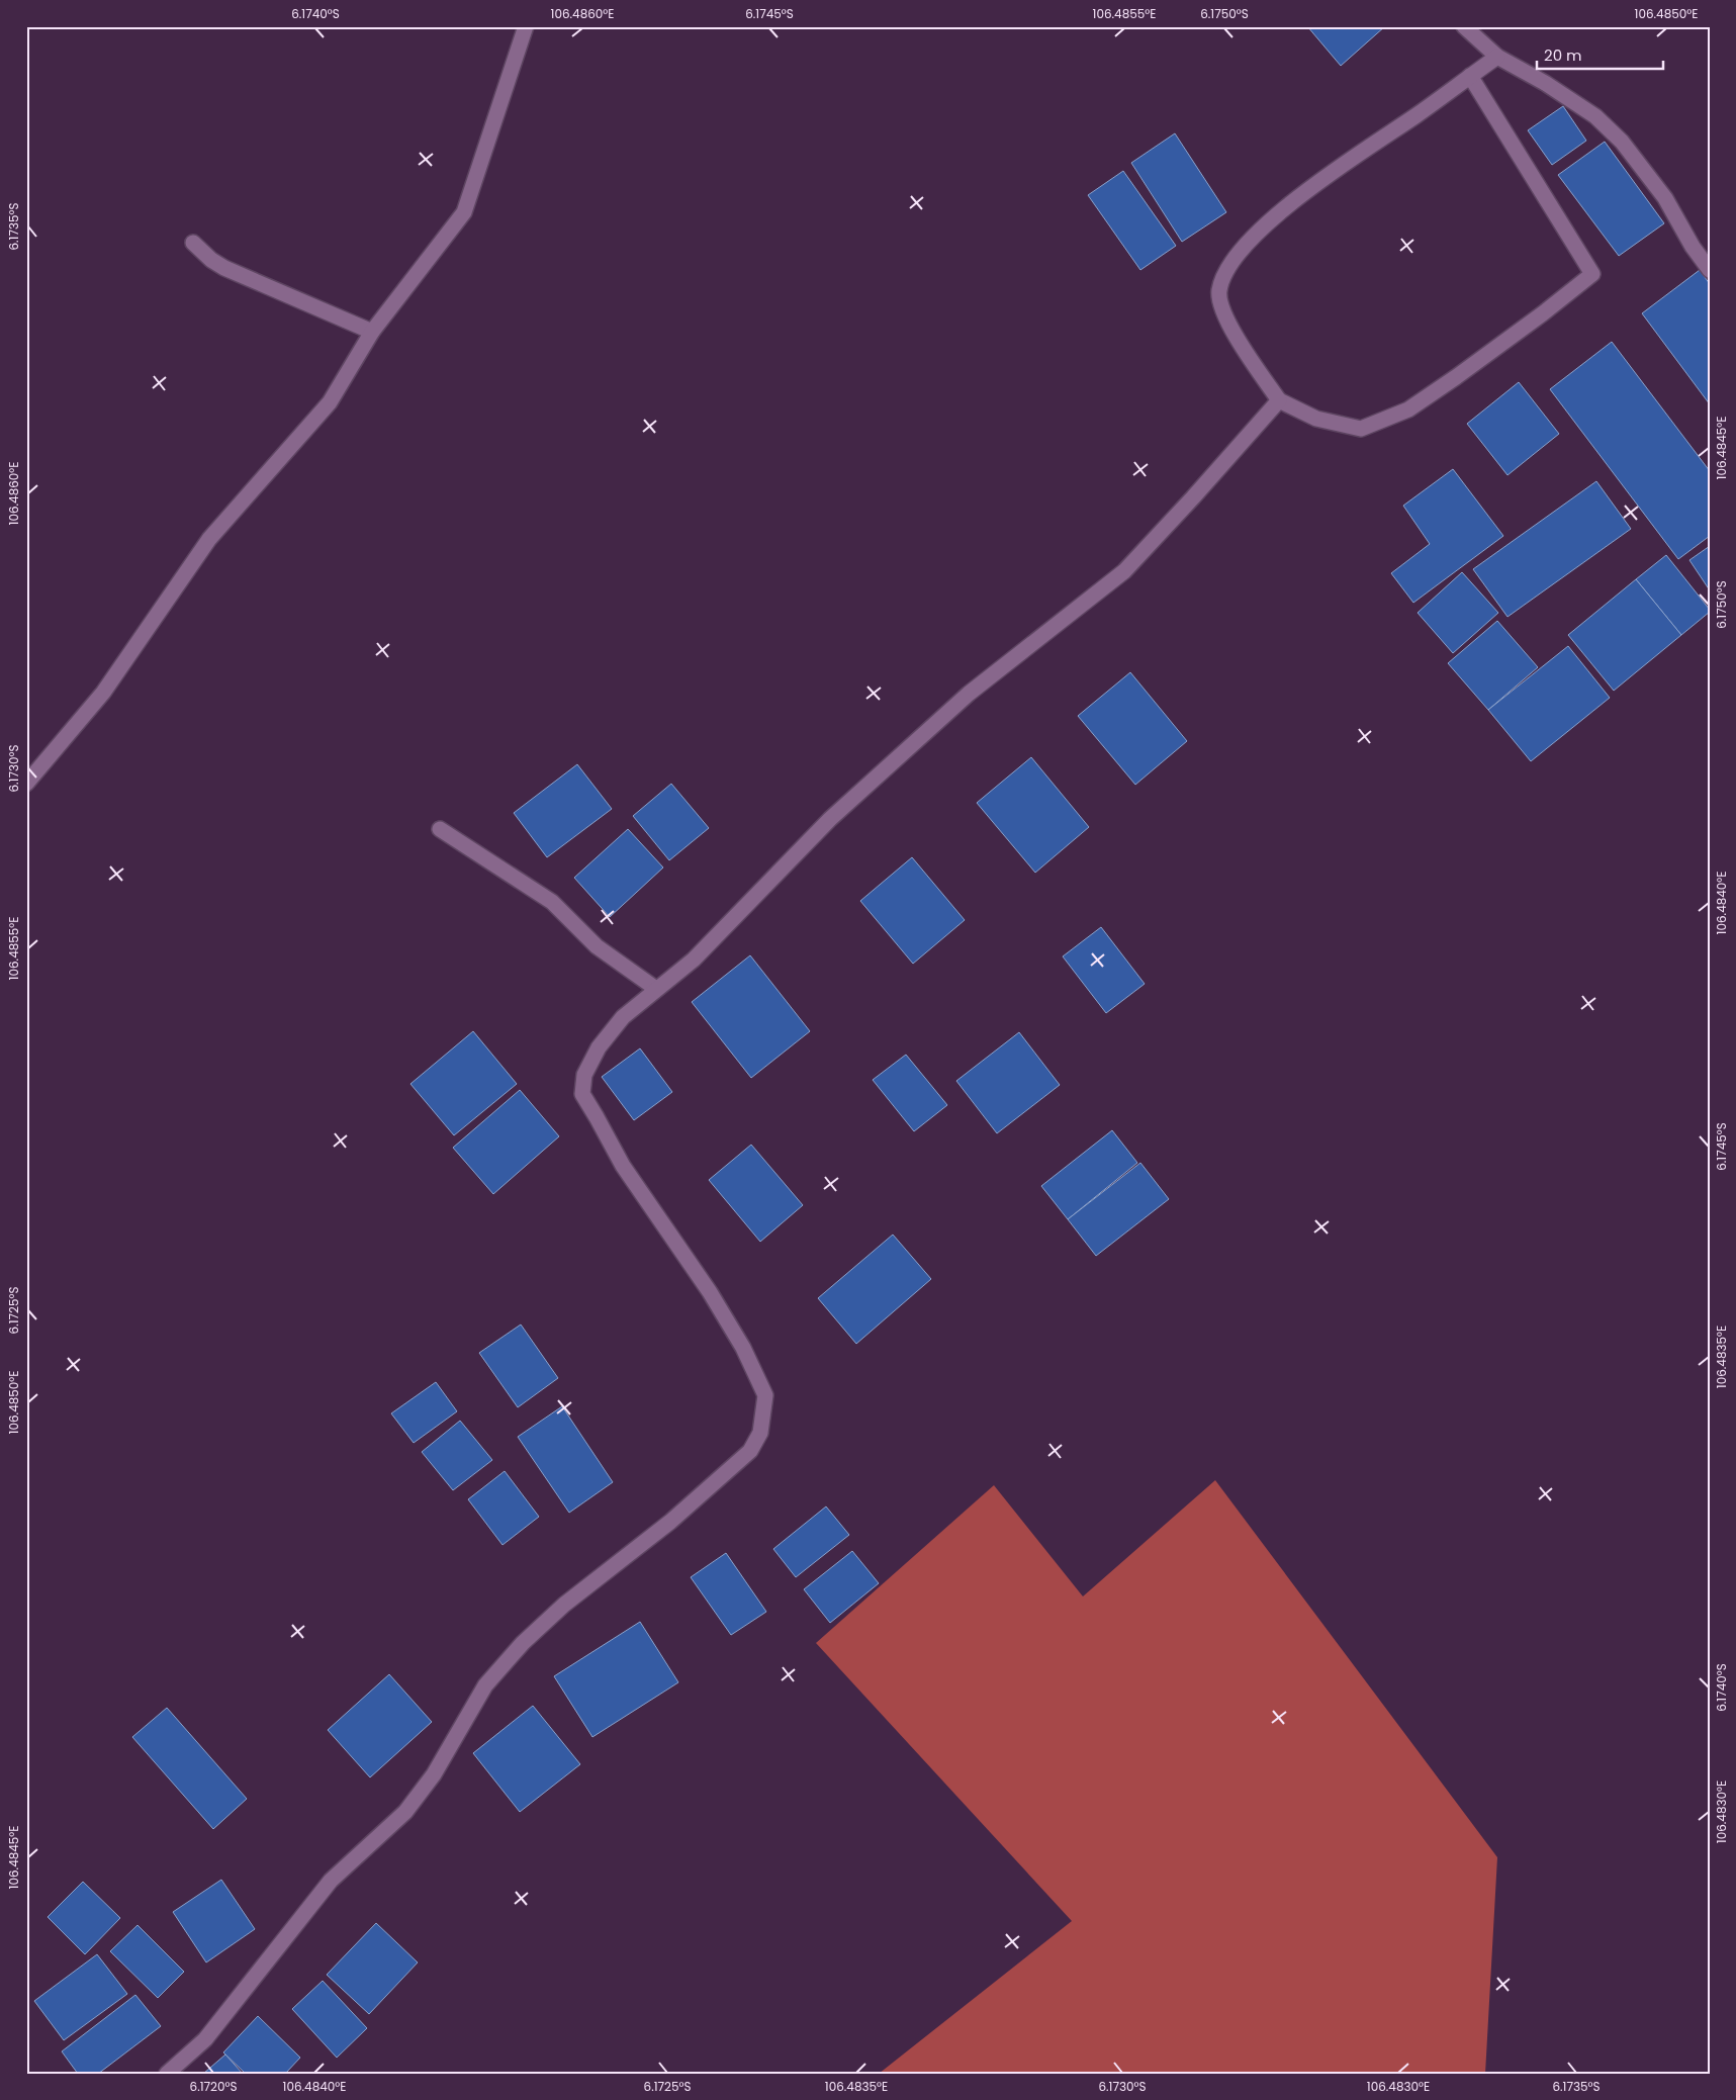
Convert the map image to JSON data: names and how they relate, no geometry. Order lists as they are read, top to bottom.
{
  "scale_bar": "20 m",
  "coordinates": [
    "6.1740°S",
    "106.4860°E",
    "6.1745°S",
    "106.4855°E",
    "6.1750°S",
    "106.4850°E",
    "6.1735°S",
    "106.4845°E",
    "6.1730°S",
    "106.4840°E",
    "6.1725°S",
    "106.4835°E",
    "106.4830°E",
    "6.1720°S"
  ]
}
